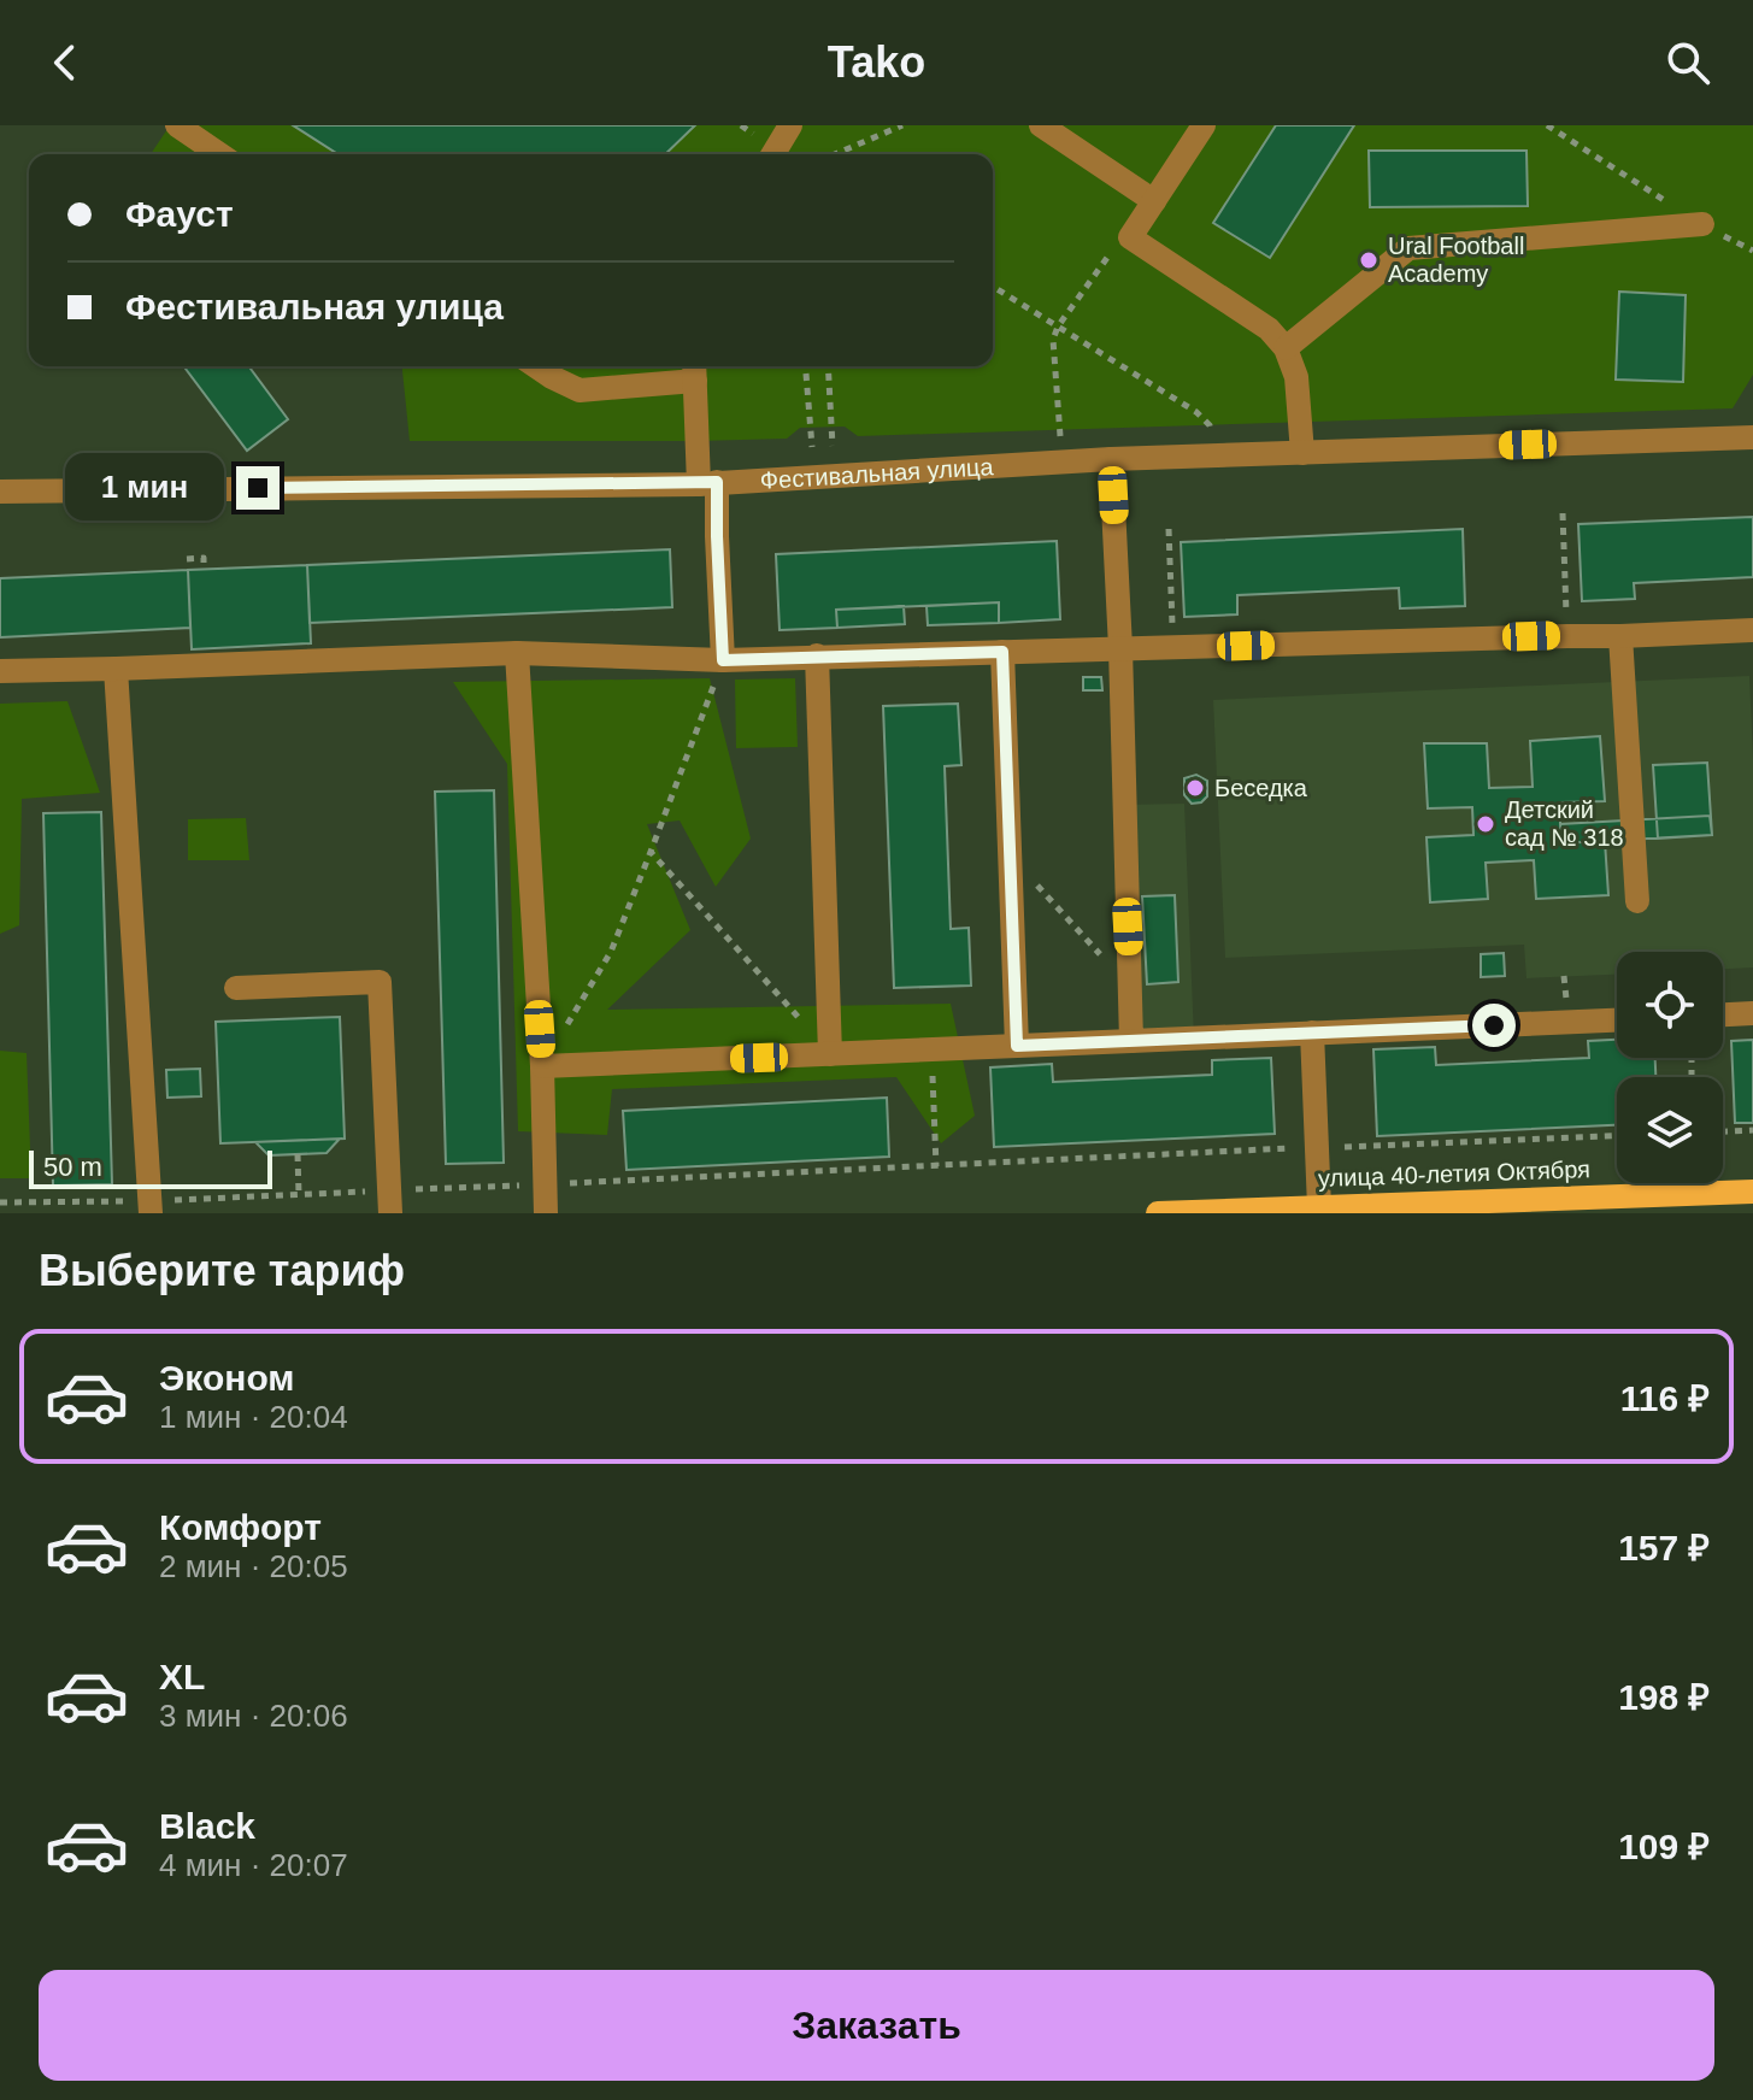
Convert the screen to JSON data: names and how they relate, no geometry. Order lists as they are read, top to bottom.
{
  "streets": {
    "main road": ["улица 40-летия Октября"],
    "street": ["Фестивальная улица"]
  },
  "places": ["Ural Football Academy", "Беседка", "Детский сад № 318"],
  "scale_bar": "50 m",
  "page": {
    "header": "Tako",
    "banner": ["Фауст", "Фестивальная улица"],
    "bubble": "1 мин",
    "scale": "50 m",
    "heading": "Выберите тариф",
    "list": [
      {
        "name": "Эконом",
        "note": "1 мин · 20:04",
        "value": "116 ₽"
      },
      {
        "name": "Комфорт",
        "note": "2 мин · 20:05",
        "value": "157 ₽"
      },
      {
        "name": "XL",
        "note": "3 мин · 20:06",
        "value": "198 ₽"
      },
      {
        "name": "Black",
        "note": "4 мин · 20:07",
        "value": "109 ₽"
      }
    ],
    "buttons": "Заказать"
  }
}
